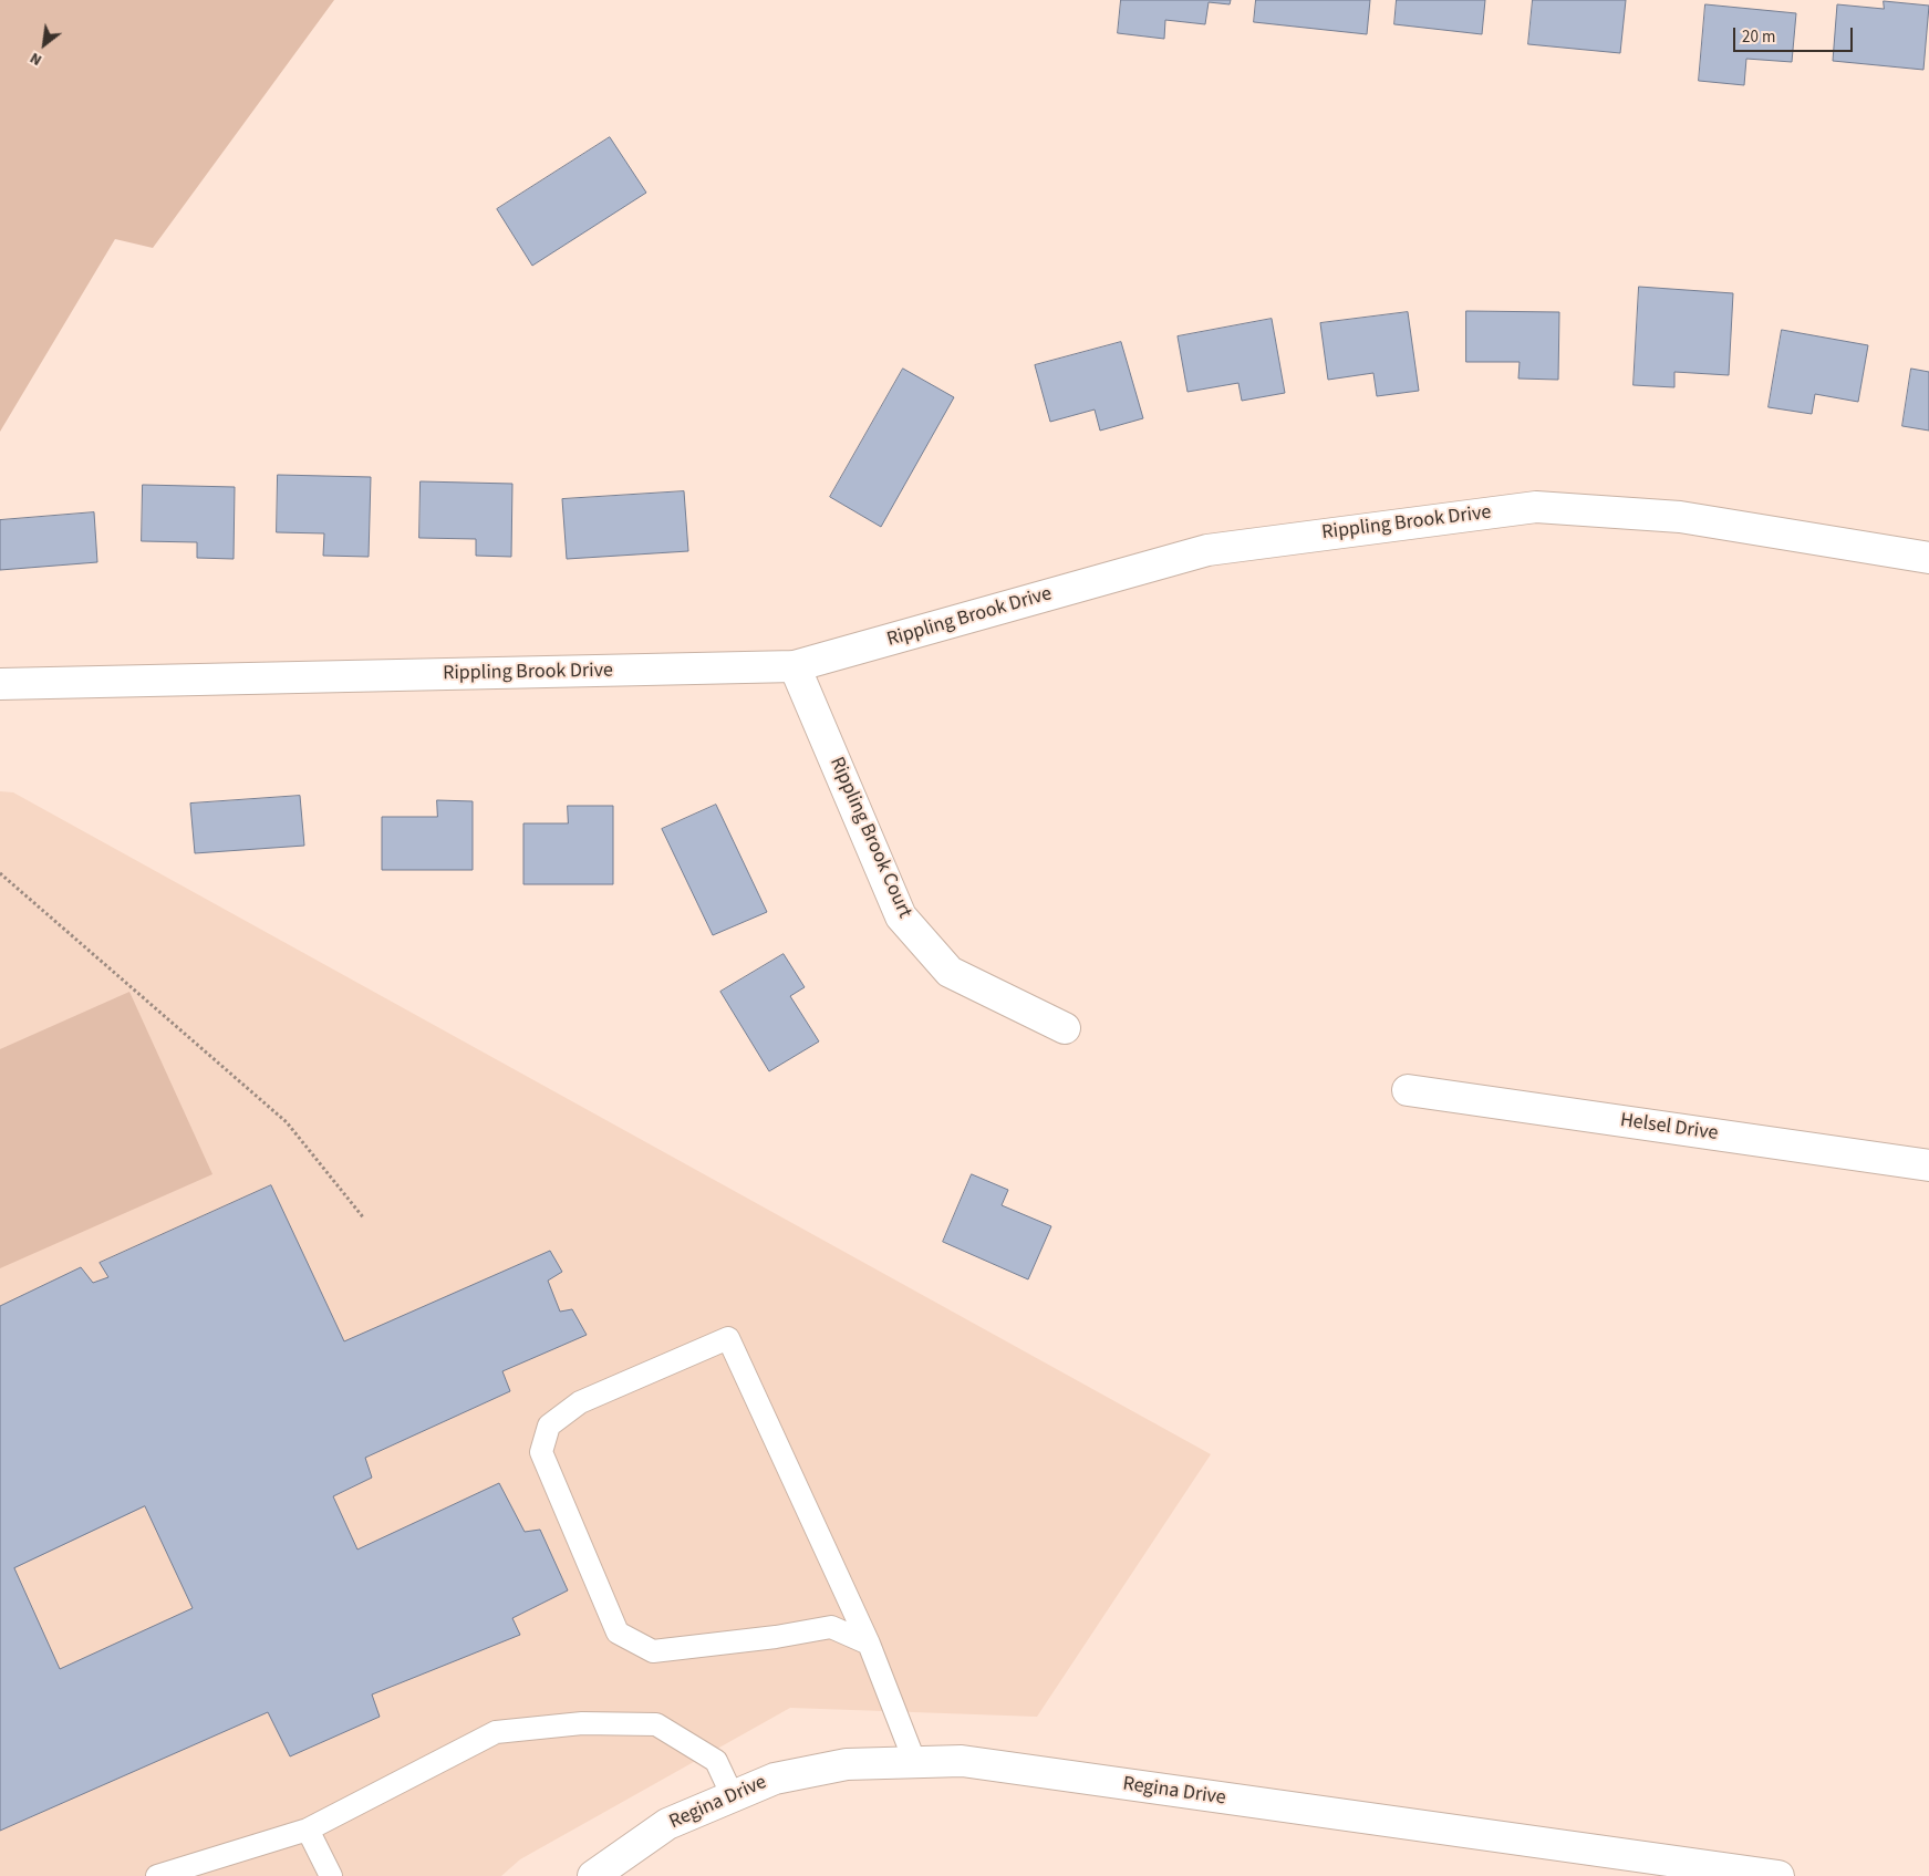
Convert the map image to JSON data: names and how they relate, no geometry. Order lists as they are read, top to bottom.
{
  "streets": {
    "street": [
      "Rippling Brook Drive",
      "Rippling Brook Court",
      "Helsel Drive",
      "Regina Drive"
    ]
  },
  "crossings": [
    ["Rippling Brook Drive", "Rippling Brook Court"]
  ],
  "scale_bar": "20 m",
  "north": "bottom left"
}
